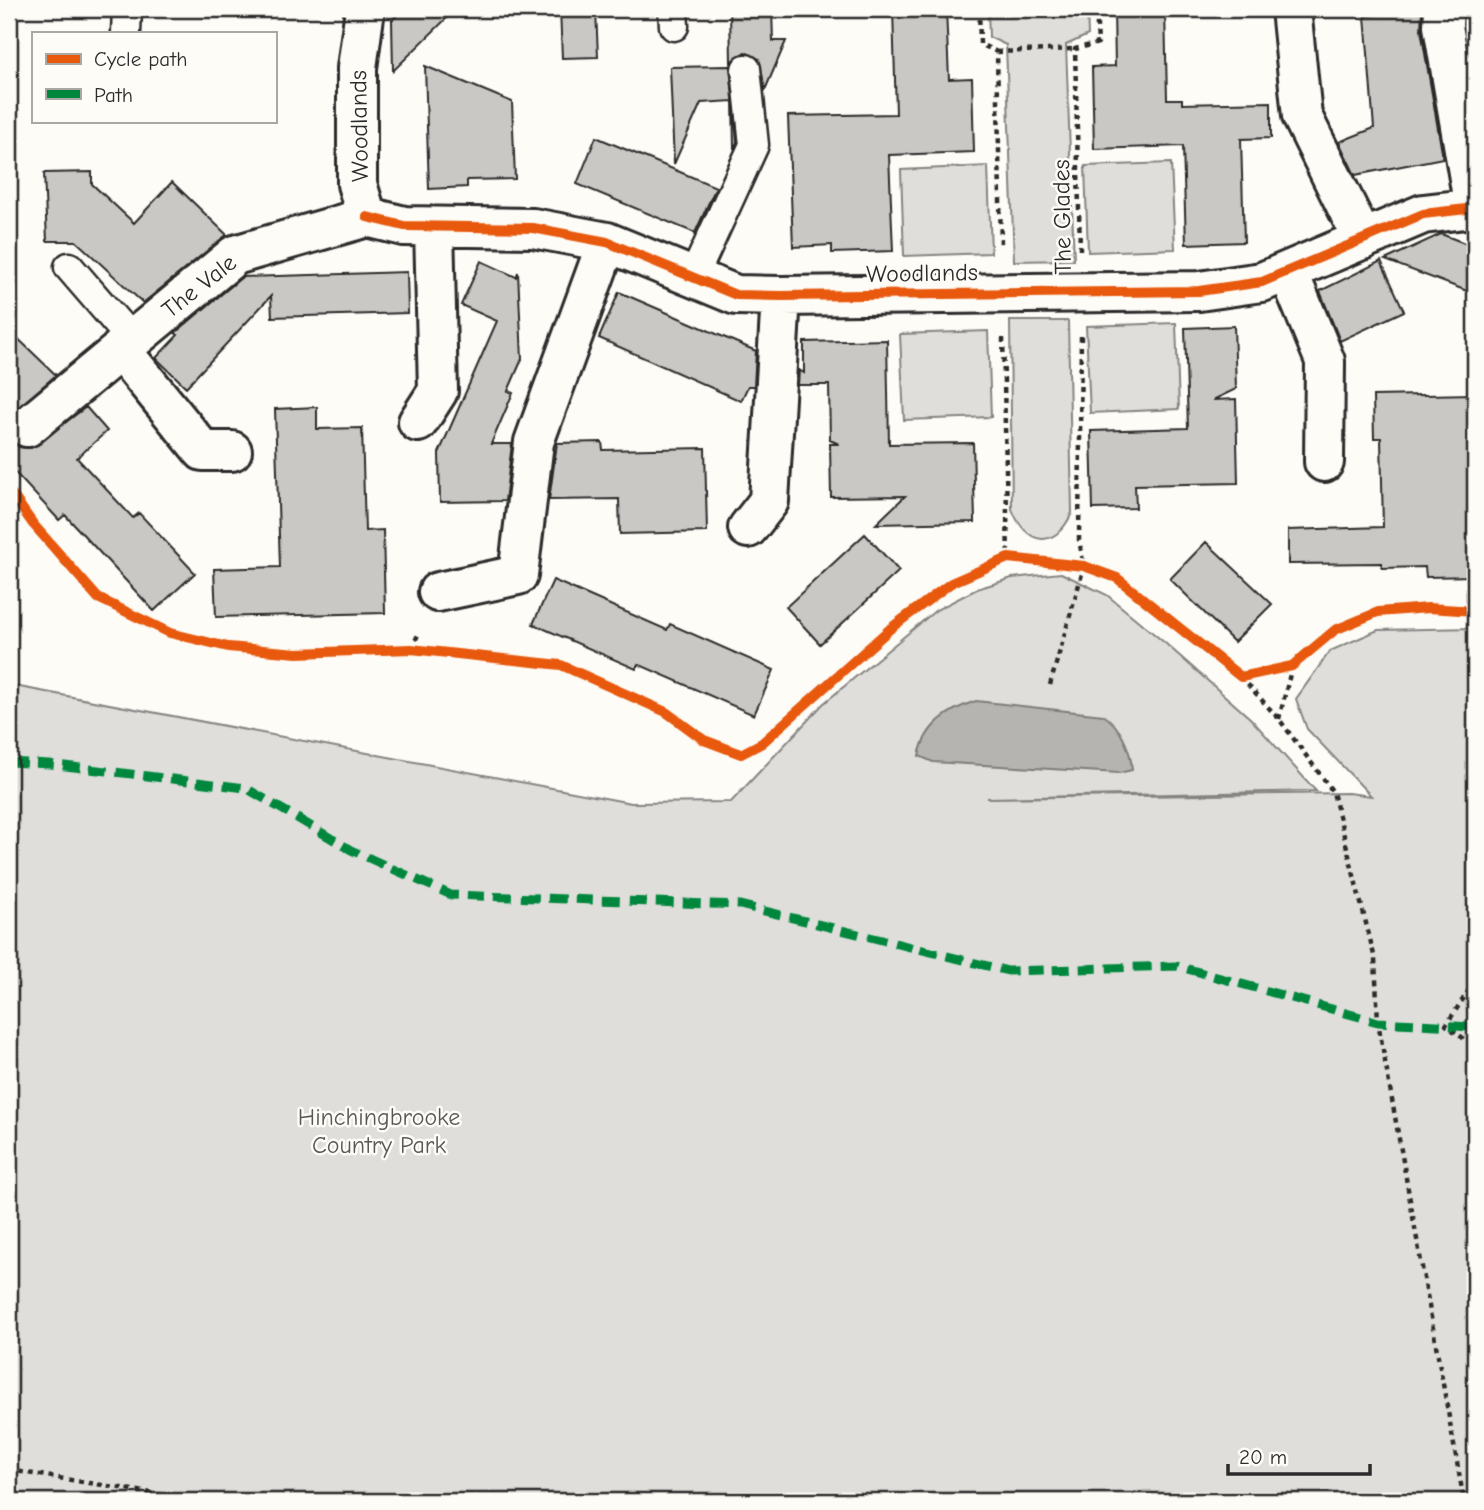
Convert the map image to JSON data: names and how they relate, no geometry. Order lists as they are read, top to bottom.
{
  "streets": {
    "street": ["Woodlands", "The Vale"],
    "path": ["The Glades"]
  },
  "crossings": [
    ["Woodlands", "The Glades"],
    ["Woodlands", "The Vale"]
  ],
  "parks": ["Hinchingbrooke Country Park"],
  "legend": ["Cycle path", "Path"],
  "scale_bar": "20 m"
}
